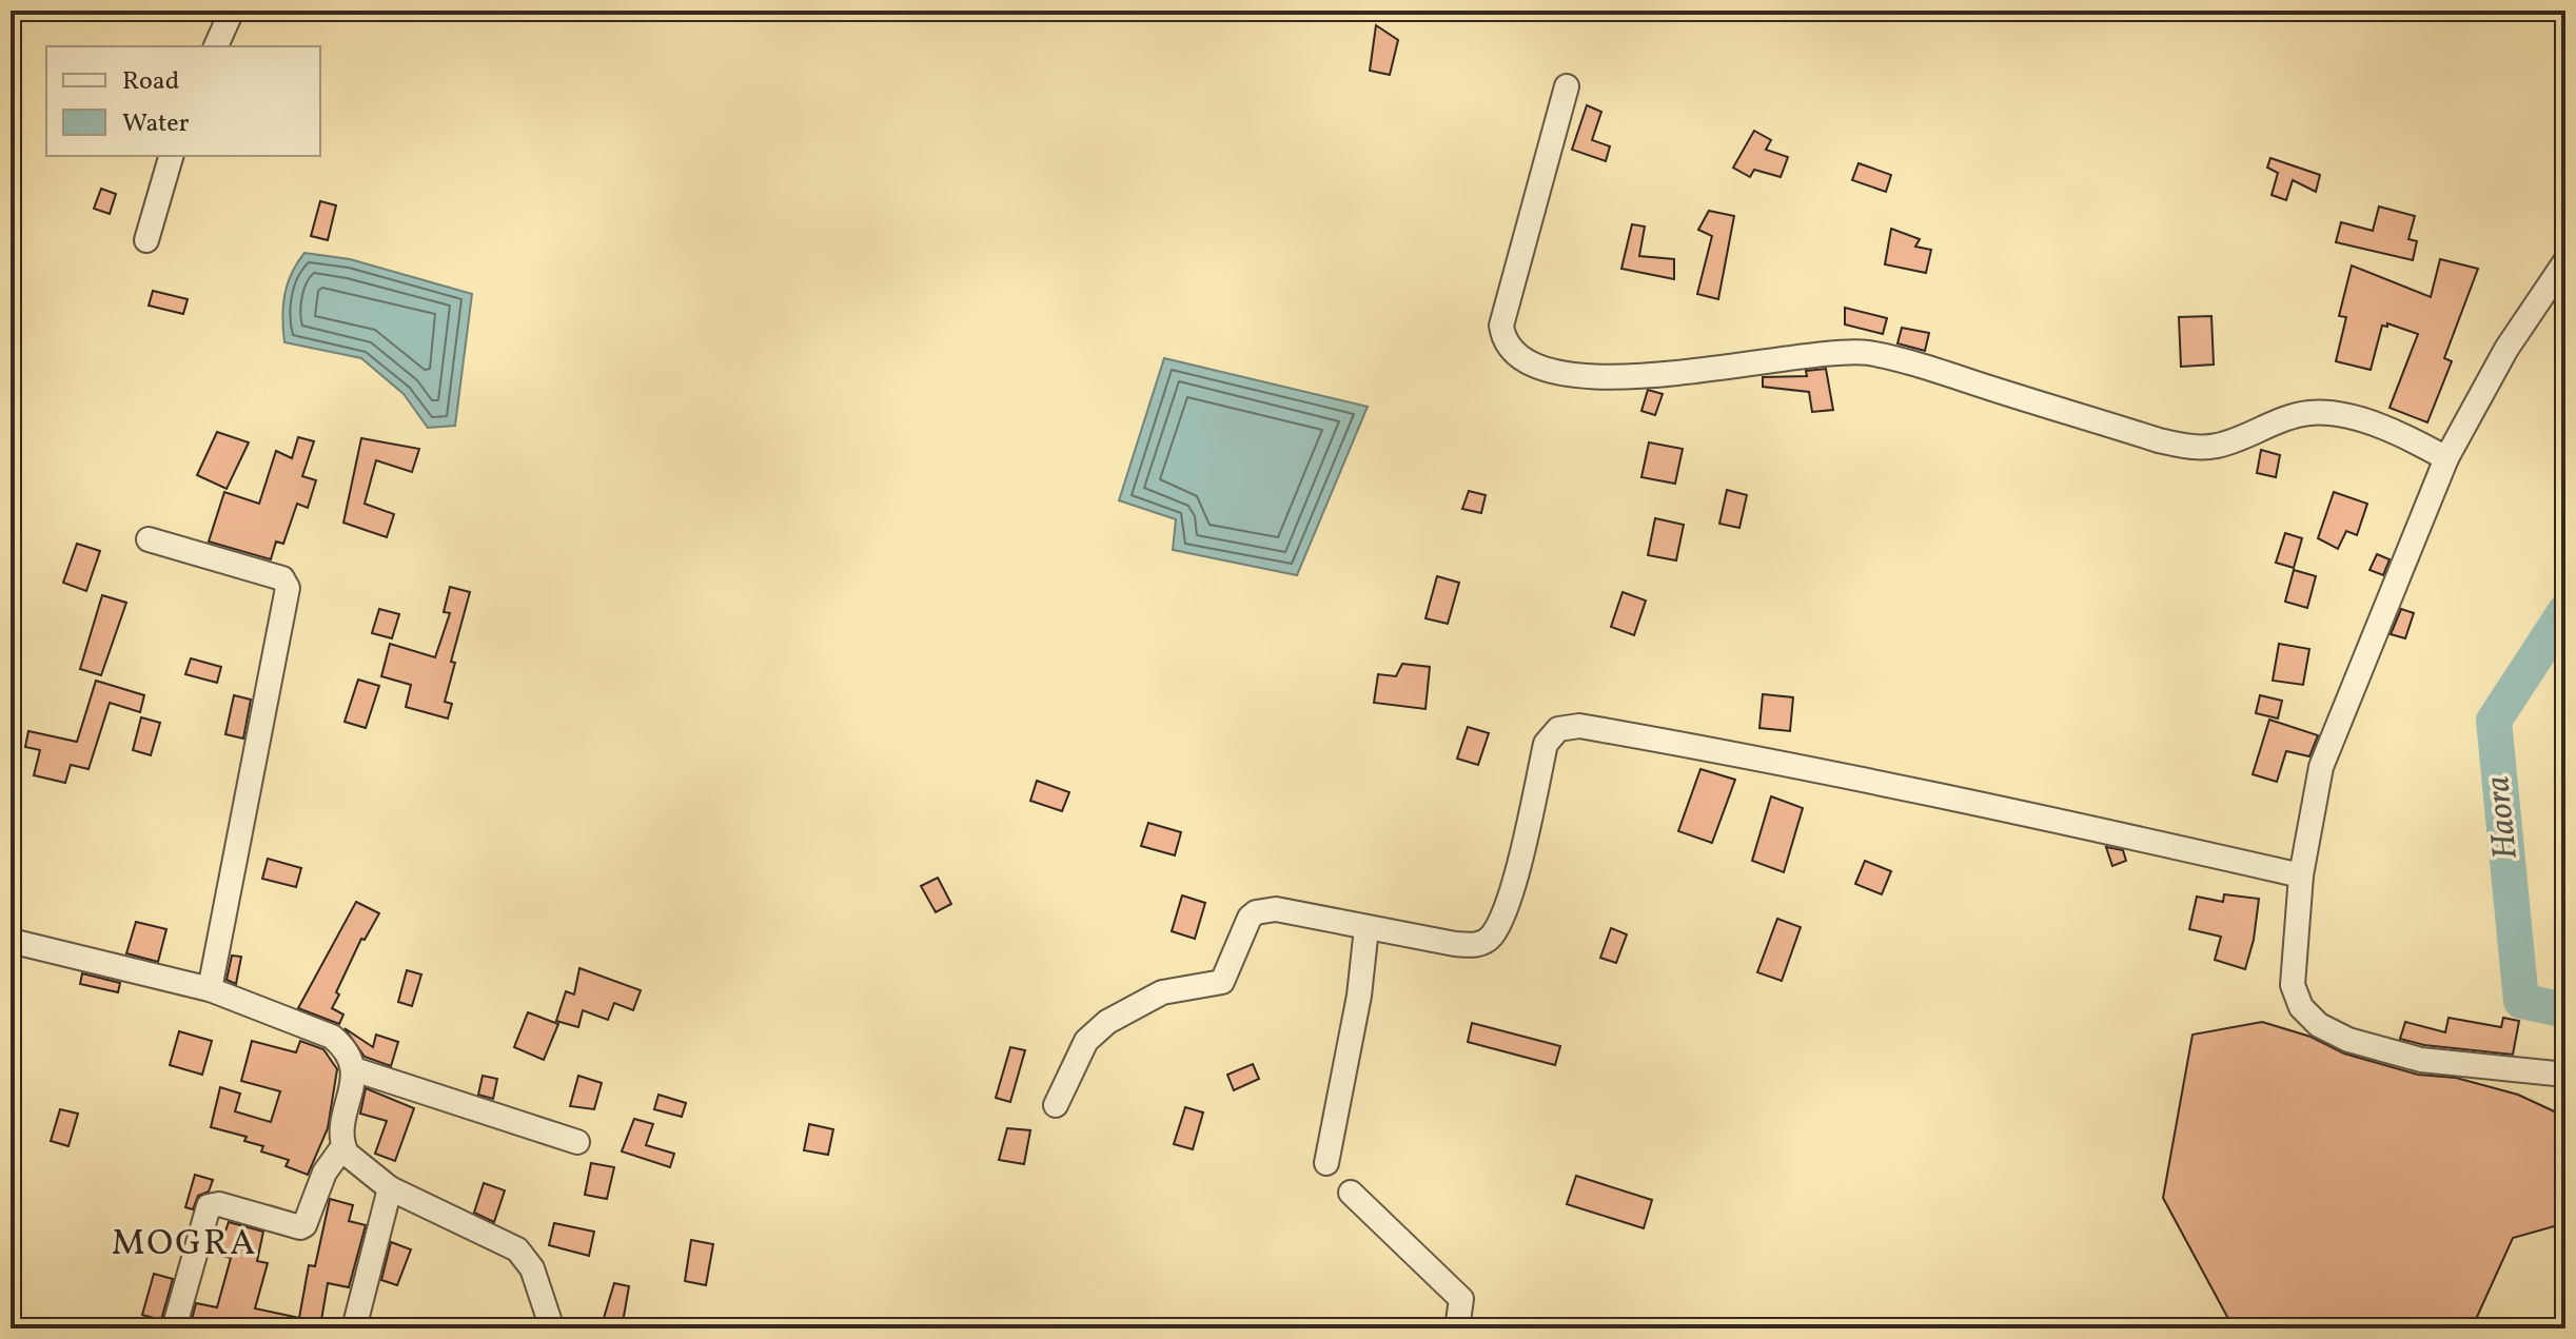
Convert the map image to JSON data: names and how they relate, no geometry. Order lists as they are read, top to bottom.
{
  "districts": ["MOGRA"],
  "water": ["Haora"],
  "legend": ["Road", "Water"]
}
